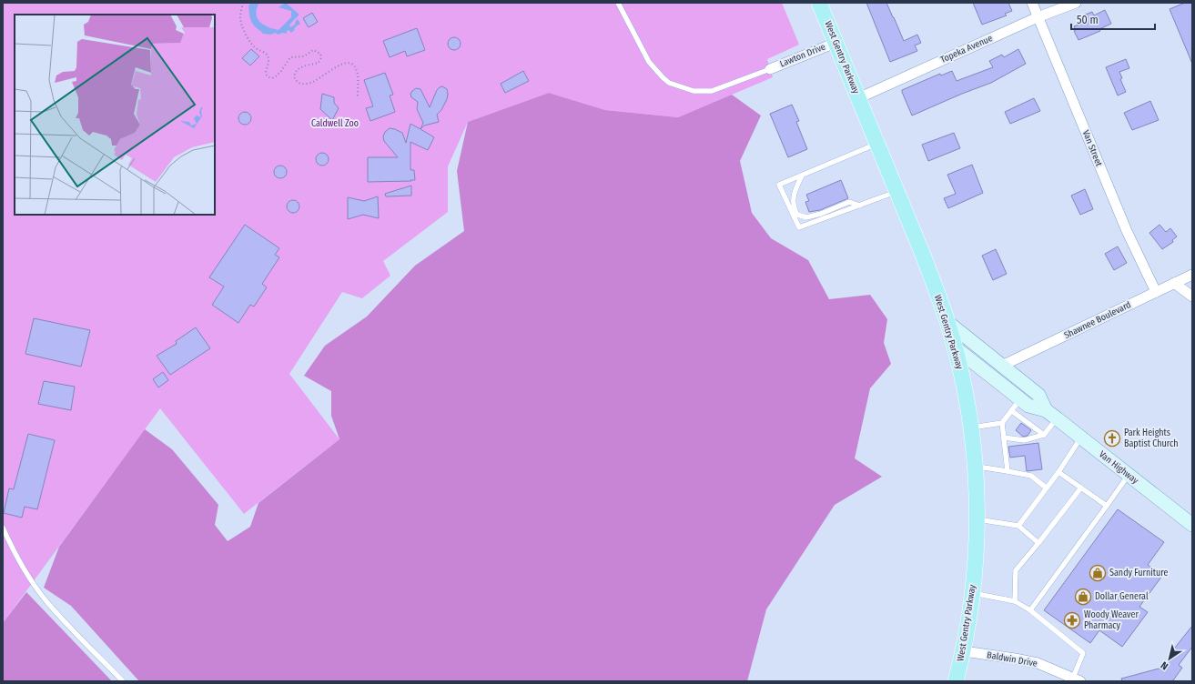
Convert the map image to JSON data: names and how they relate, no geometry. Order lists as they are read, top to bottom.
{
  "streets": {
    "main road": ["West Gentry Parkway", "Van Highway"],
    "street": [
      "Topeka Avenue",
      "Lawton Drive",
      "Van Street",
      "Shawnee Boulevard",
      "Baldwin Drive"
    ]
  },
  "crossings": [
    ["Topeka Avenue", "West Gentry Parkway"],
    ["Topeka Avenue", "Van Street"],
    ["Lawton Drive", "West Gentry Parkway"],
    ["West Gentry Parkway", "Van Highway"],
    ["West Gentry Parkway", "Baldwin Drive"],
    ["Van Street", "Shawnee Boulevard"],
    ["Shawnee Boulevard", "Van Highway"]
  ],
  "parks": ["Caldwell Zoo"],
  "places": {
    "church": ["Park Heights Baptist Church"],
    "shop": ["Sandy Furniture", "Dollar General"],
    "pharmacy": ["Woody Weaver Pharmacy"]
  },
  "scale_bar": "50 m",
  "north": "bottom left"
}
